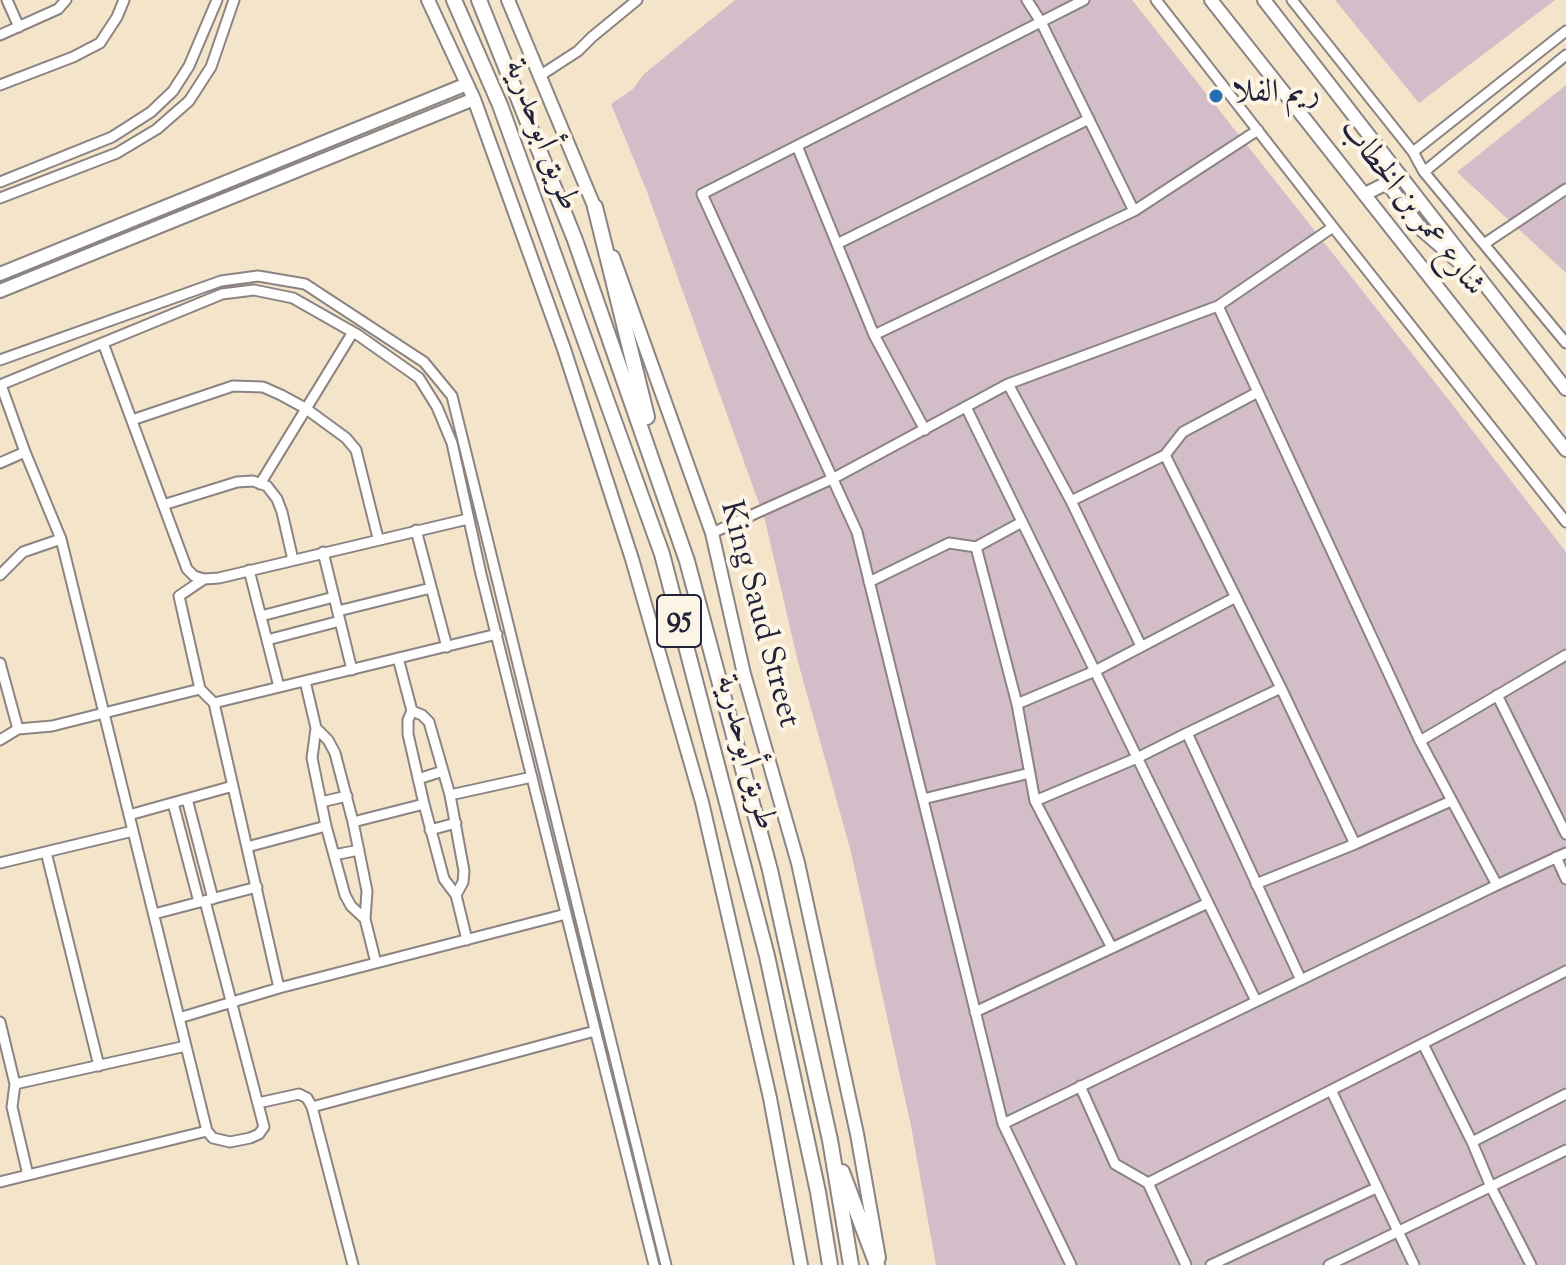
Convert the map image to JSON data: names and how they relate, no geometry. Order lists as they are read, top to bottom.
{
  "streets": {
    "highway": ["طريق أبوحدرية", "95"],
    "main road": ["شارع عمر بن الخطاب", "King Saud Street"]
  },
  "places": ["ريم الفلا"]
}
